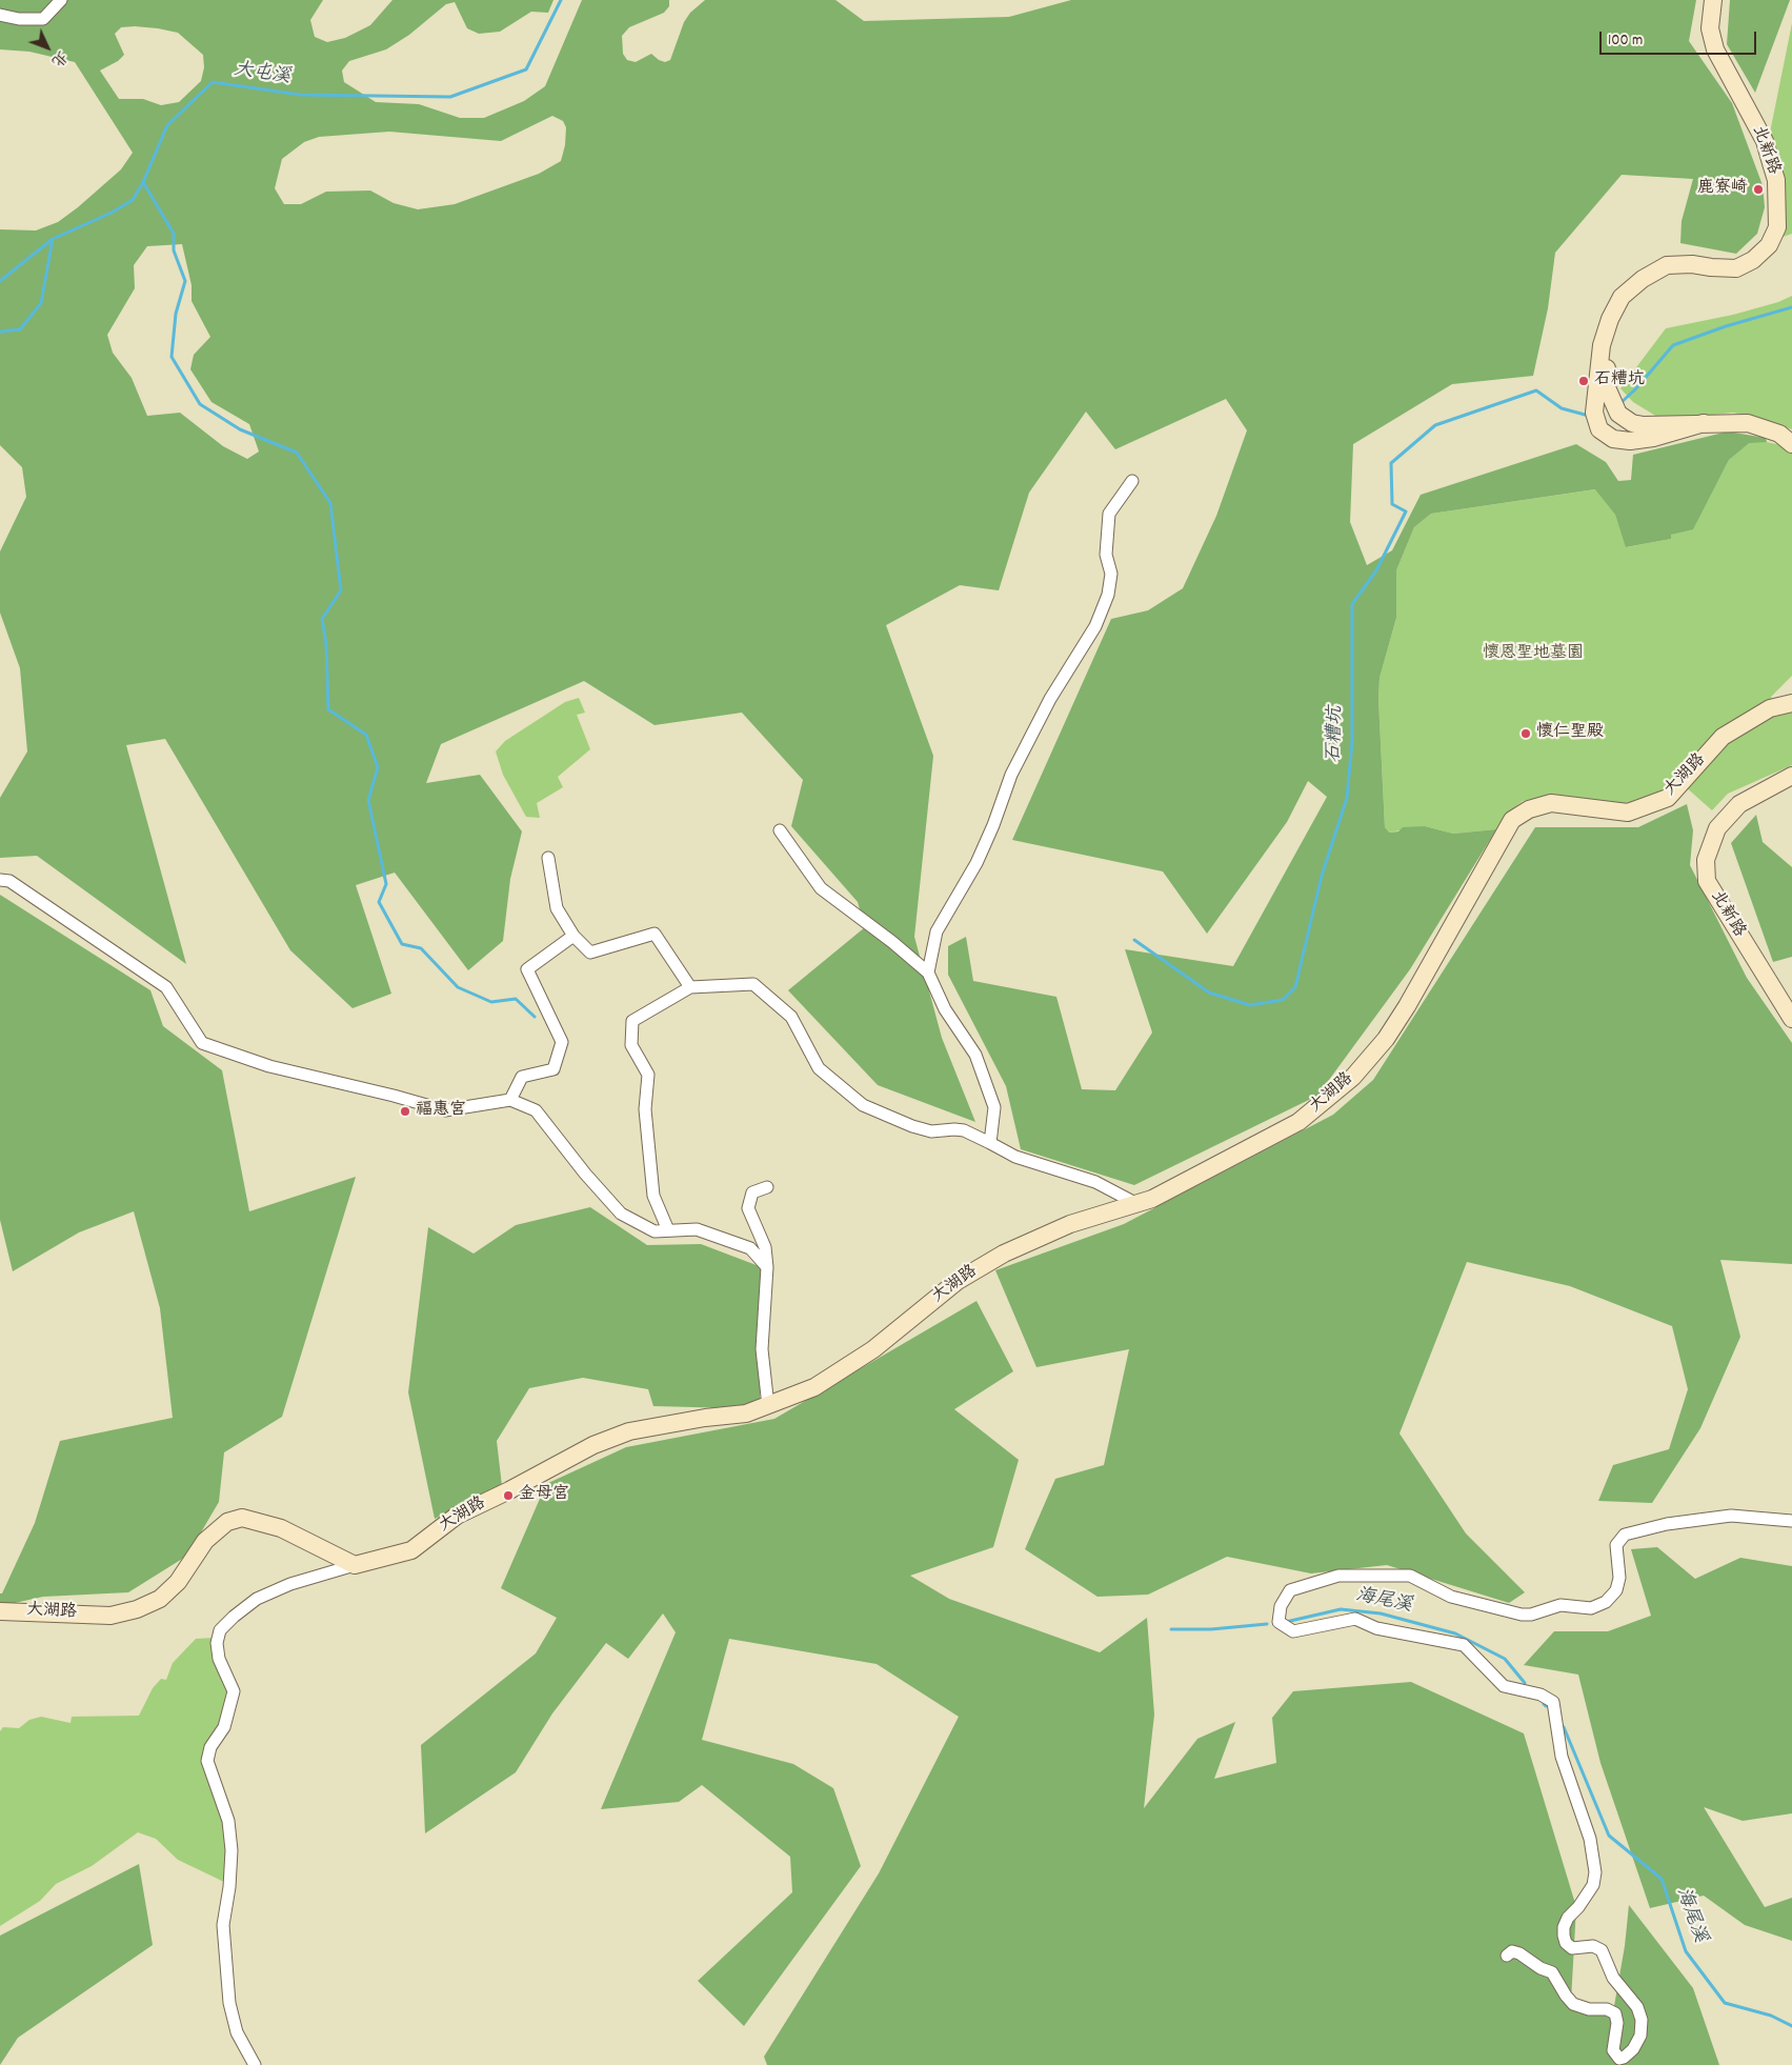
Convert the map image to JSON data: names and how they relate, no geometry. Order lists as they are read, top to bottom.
{
  "streets": {
    "street": ["北新路", "大湖路"]
  },
  "water": ["大屯溪", "石糟坑", "海尾溪"],
  "parks": ["懷恩聖地墓園"],
  "places": [
    "鹿寮崎",
    "石糟坑",
    "懷仁聖殿",
    "福惠宮",
    "金母宮"
  ],
  "scale_bar": "100 m",
  "north": "bottom right"
}
